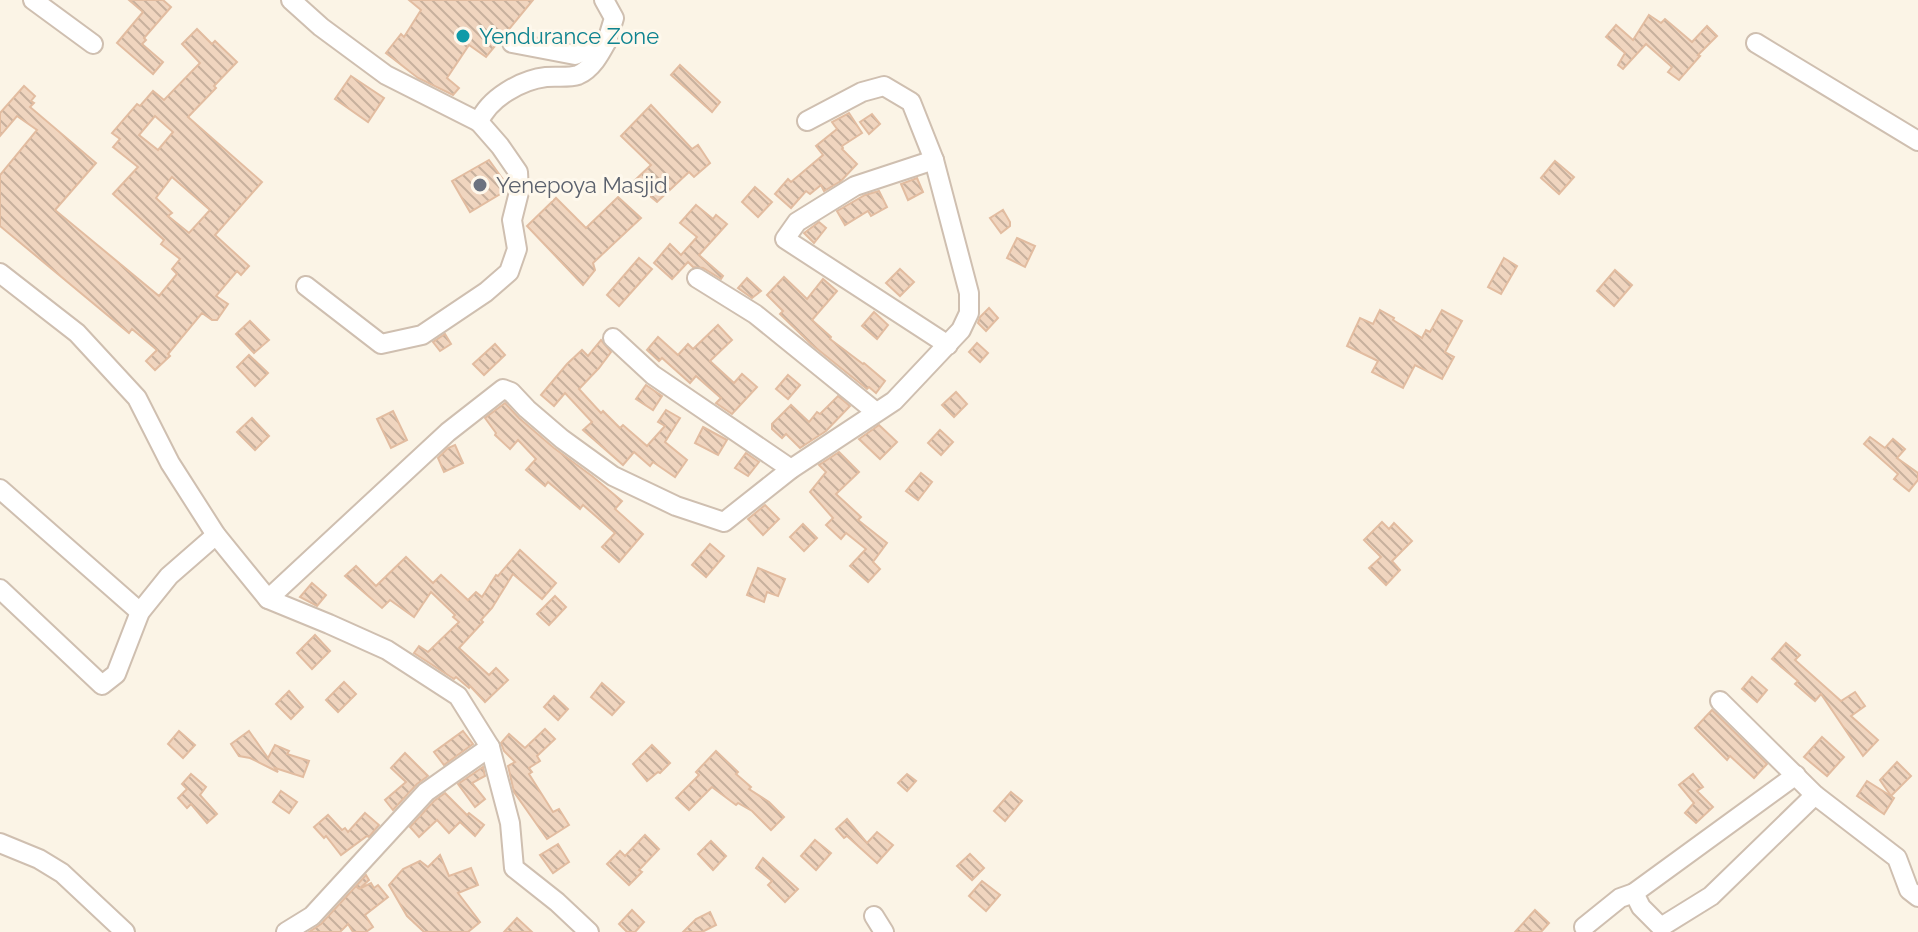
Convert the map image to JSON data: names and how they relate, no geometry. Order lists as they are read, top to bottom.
{
  "places": ["Yendurance Zone", "Yenepoya Masjid"]
}
